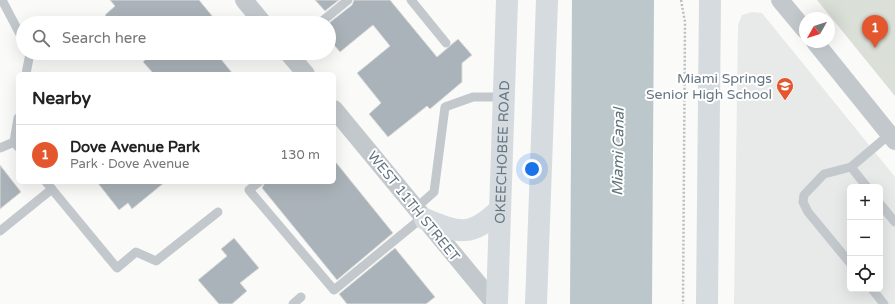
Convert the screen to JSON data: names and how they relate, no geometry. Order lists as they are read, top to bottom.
{
  "streets": {
    "main road": ["OKEECHOBEE ROAD"],
    "street": ["WEST 11TH STREET"]
  },
  "crossings": [
    ["OKEECHOBEE ROAD", "WEST 11TH STREET"]
  ],
  "water": ["Miami Canal"],
  "places": {
    "school or university": ["Miami Springs Senior High School"]
  },
  "north": "bottom left",
  "page": {
    "pins": "1",
    "search": "Search here",
    "heading": "Nearby",
    "list": [
      {
        "mark": "1",
        "name": "Dove Avenue Park",
        "note": "Park · Dove Avenue",
        "value": "130 m"
      }
    ],
    "map_buttons": ["+", "−"]
  }
}
